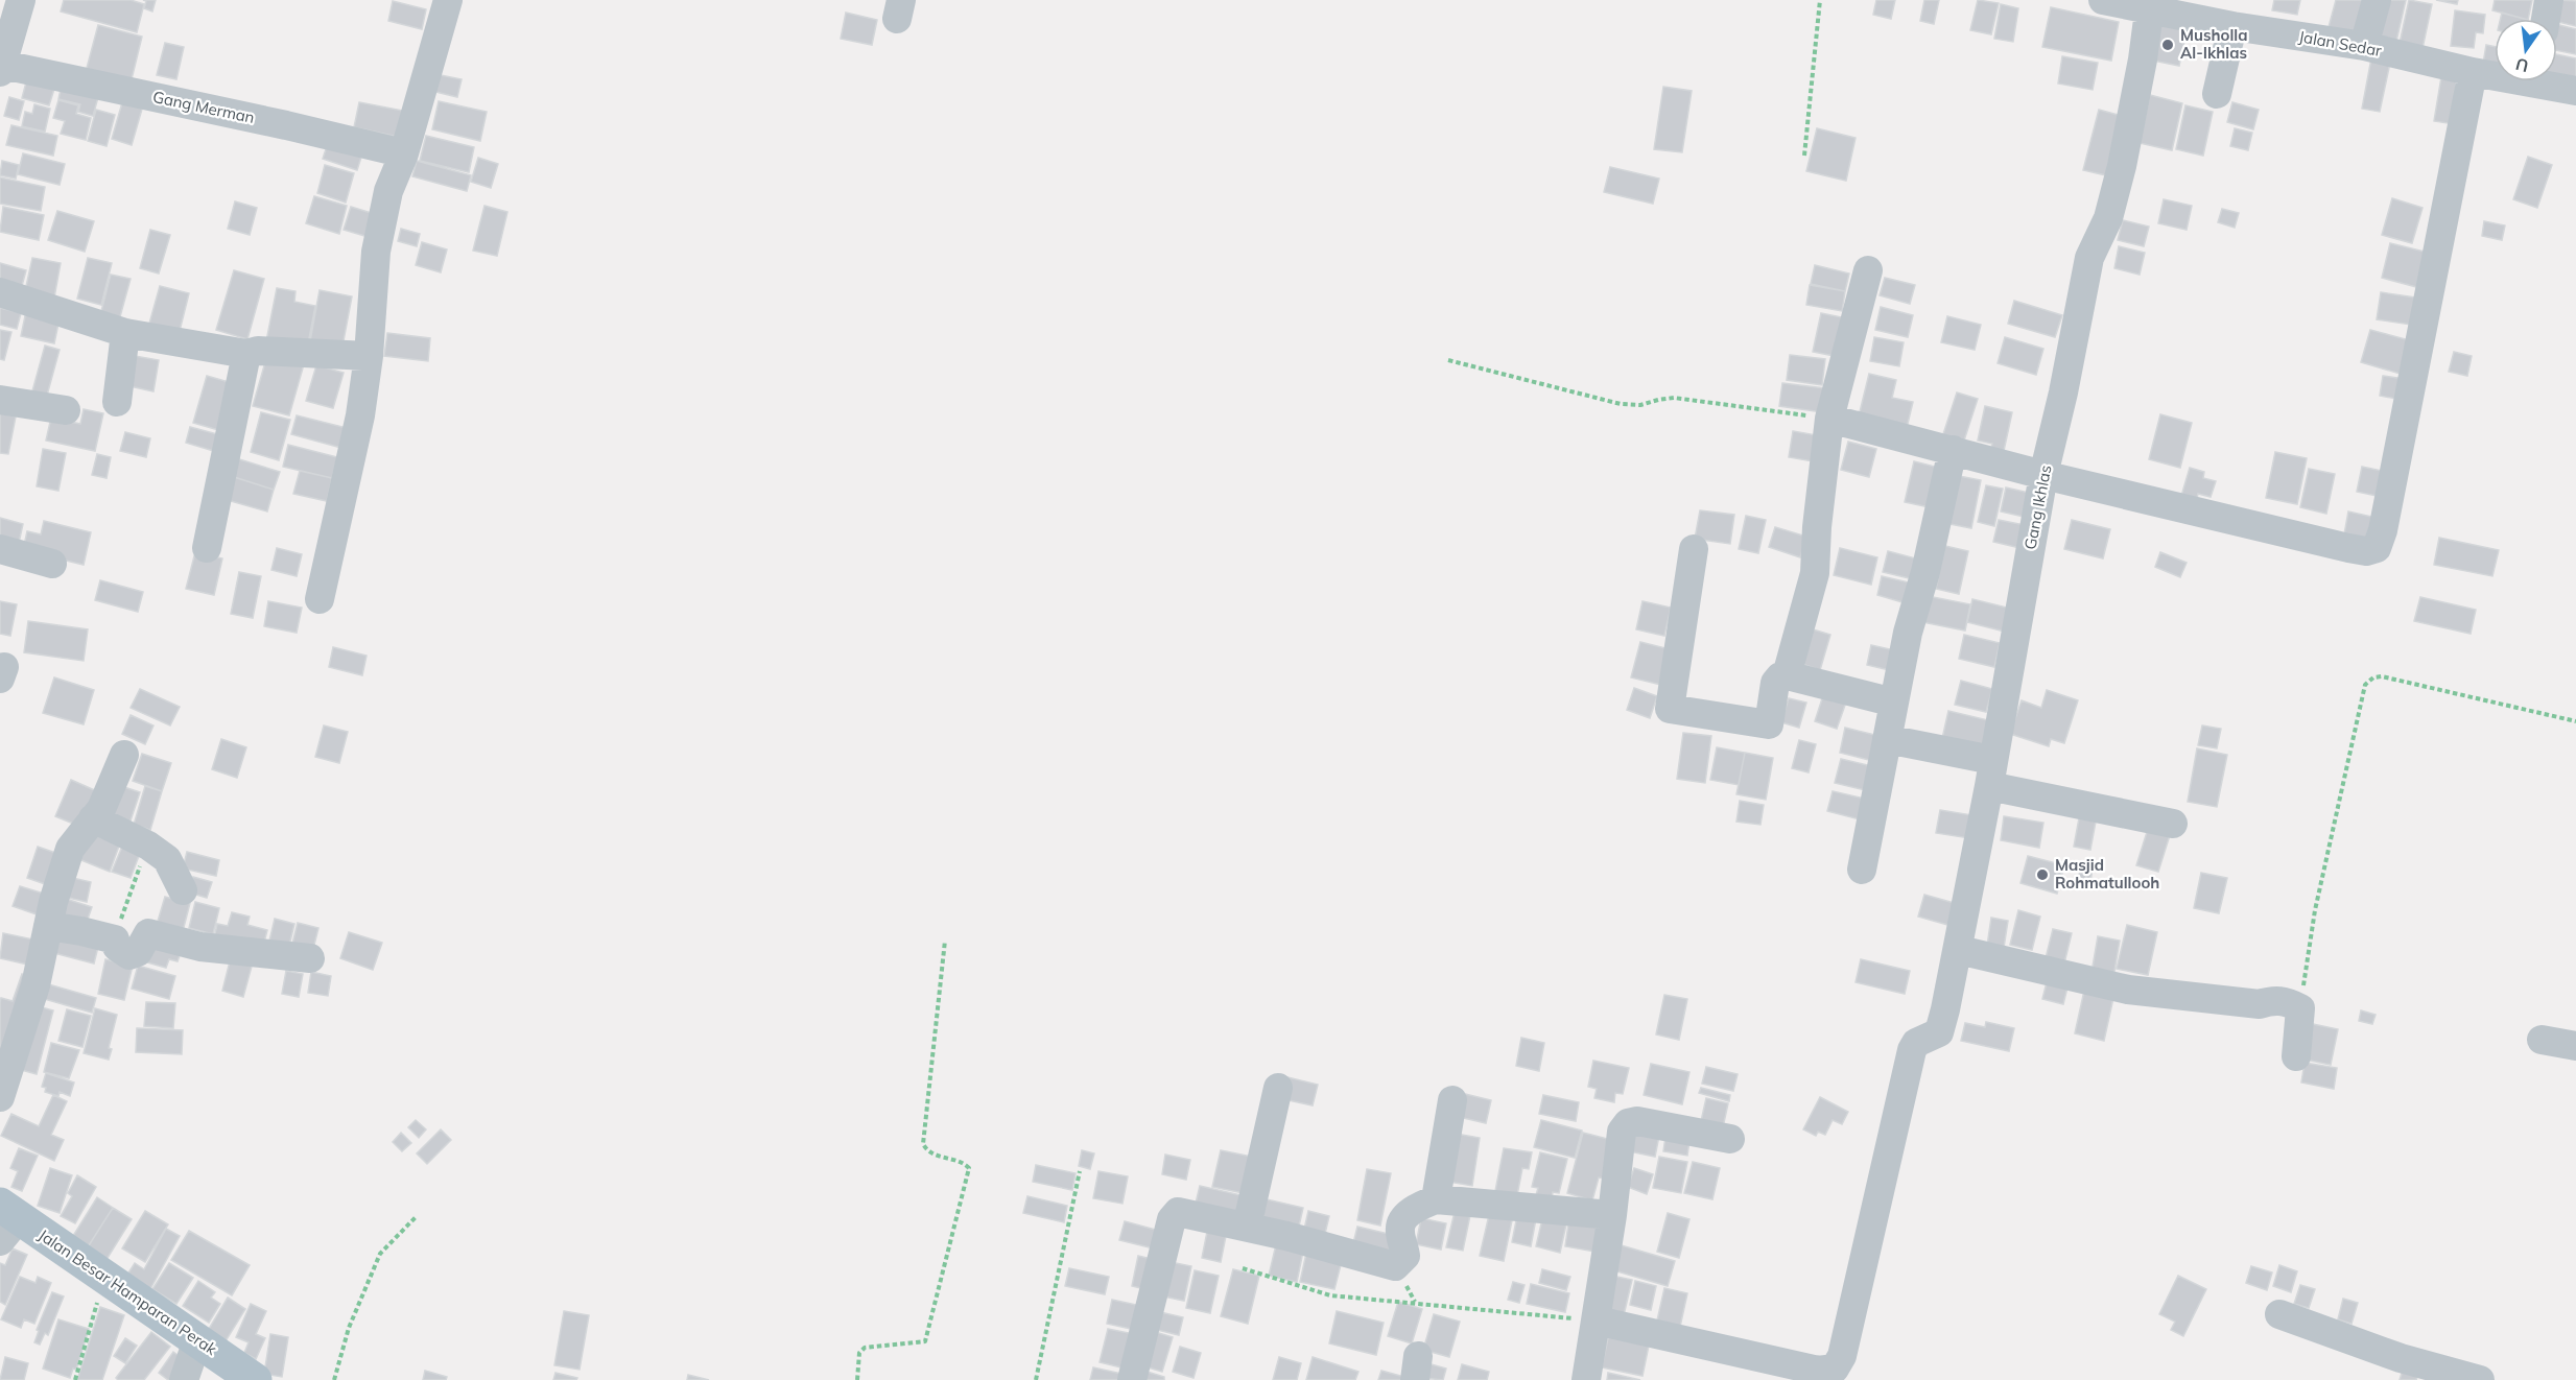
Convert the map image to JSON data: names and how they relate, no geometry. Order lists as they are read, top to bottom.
{
  "streets": {
    "main road": ["Jalan Besar Hamparan Perak"],
    "street": ["Jalan Sedar", "Gang Merman", "Gang Ikhlas"]
  },
  "crossings": [
    ["Jalan Sedar", "Gang Ikhlas"]
  ],
  "places": ["Musholla Al-Ikhlas", "Masjid Rohmatullooh"],
  "north": "bottom"
}
